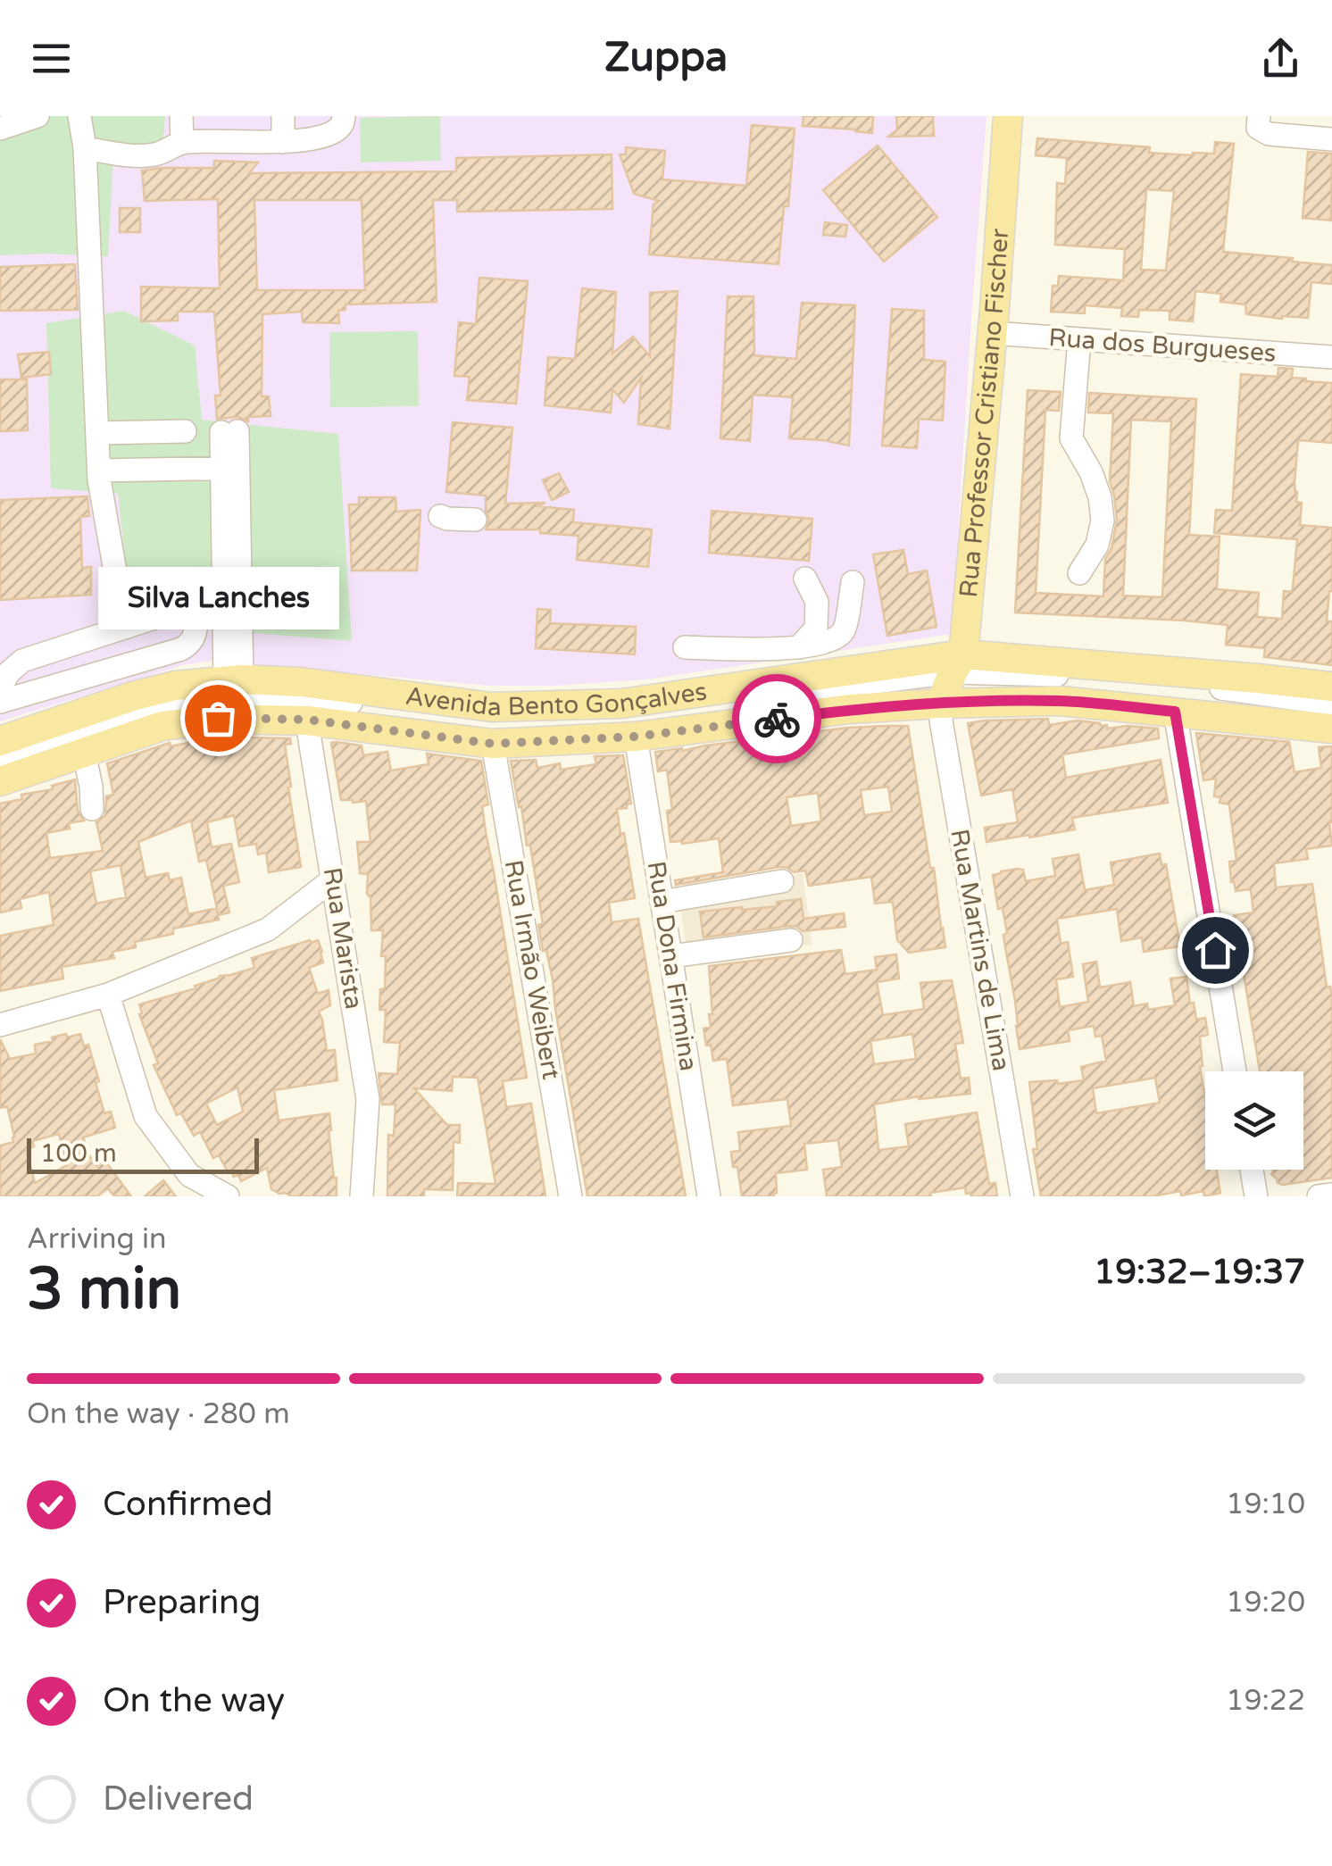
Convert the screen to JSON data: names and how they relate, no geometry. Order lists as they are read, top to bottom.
{
  "streets": {
    "main road": ["Rua Professor Cristiano Fischer", "Avenida Bento Gonçalves"],
    "street": [
      "Rua dos Burgueses",
      "Rua Marista",
      "Rua Martins de Lima",
      "Rua Dona Firmina",
      "Rua Irmão Weibert"
    ]
  },
  "crossings": [
    ["Rua dos Burgueses", "Rua Professor Cristiano Fischer"],
    ["Rua Professor Cristiano Fischer", "Avenida Bento Gonçalves"],
    ["Rua Professor Cristiano Fischer", "Rua Martins de Lima"],
    ["Avenida Bento Gonçalves", "Rua Marista"],
    ["Avenida Bento Gonçalves", "Rua Martins de Lima"],
    ["Avenida Bento Gonçalves", "Rua Dona Firmina"],
    ["Avenida Bento Gonçalves", "Rua Irmão Weibert"]
  ],
  "places": ["Silva Lanches"],
  "scale_bar": "100 m",
  "page": {
    "header": "Zuppa",
    "bubble": "Silva Lanches",
    "scale": "100 m",
    "heading": ["3 min", "Arriving in", "19:32–19:37"],
    "bar": "On the way · 280 m",
    "list": [
      ["Confirmed", "19:10"],
      ["Preparing", "19:20"],
      ["On the way", "19:22"],
      "Delivered"
    ]
  }
}
